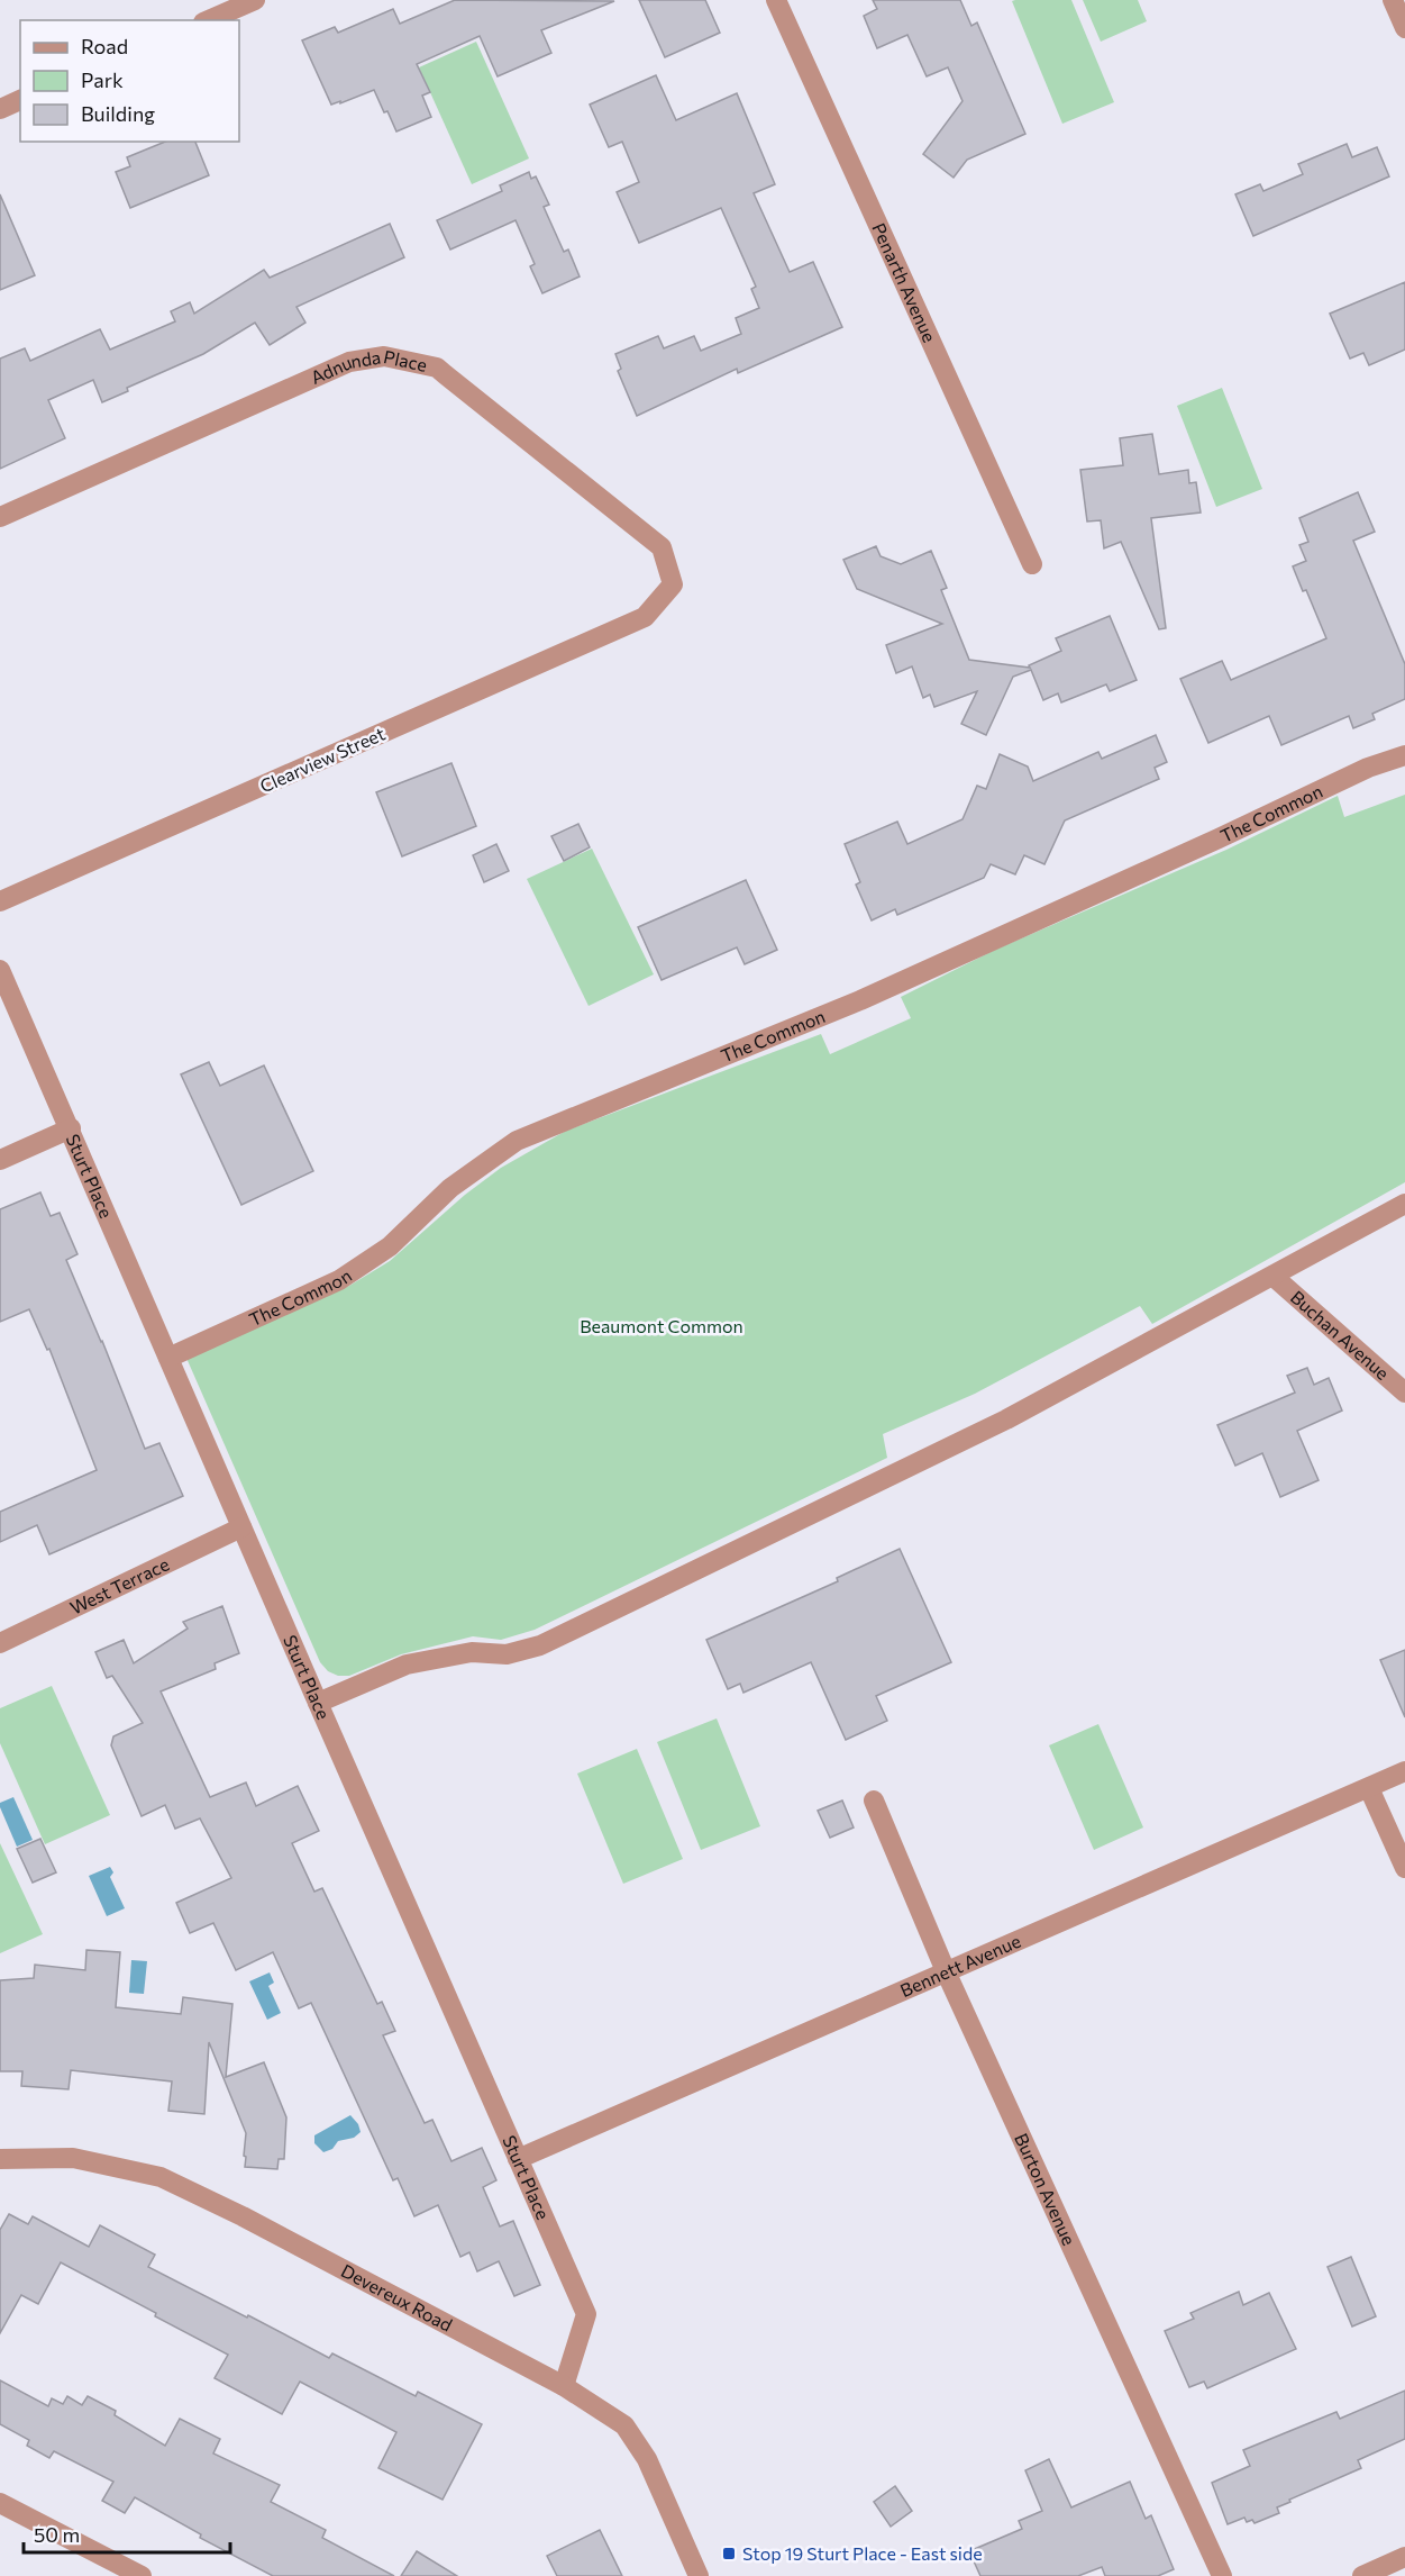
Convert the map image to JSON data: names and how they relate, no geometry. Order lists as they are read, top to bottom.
{
  "streets": {
    "street": [
      "Penarth Avenue",
      "Adnunda Place",
      "Clearview Street",
      "The Common",
      "Sturt Place",
      "Buchan Avenue",
      "West Terrace",
      "Bennett Avenue",
      "Burton Avenue",
      "Devereux Road"
    ]
  },
  "crossings": [
    ["Adnunda Place", "Clearview Street"],
    ["The Common", "Sturt Place"],
    ["Sturt Place", "West Terrace"],
    ["Sturt Place", "Bennett Avenue"],
    ["Sturt Place", "Devereux Road"],
    ["Bennett Avenue", "Burton Avenue"]
  ],
  "parks": ["Beaumont Common"],
  "places": {
    "transit": ["Stop 19 Sturt Place - East side"]
  },
  "legend": ["Road", "Park", "Building"],
  "scale_bar": "50 m"
}
